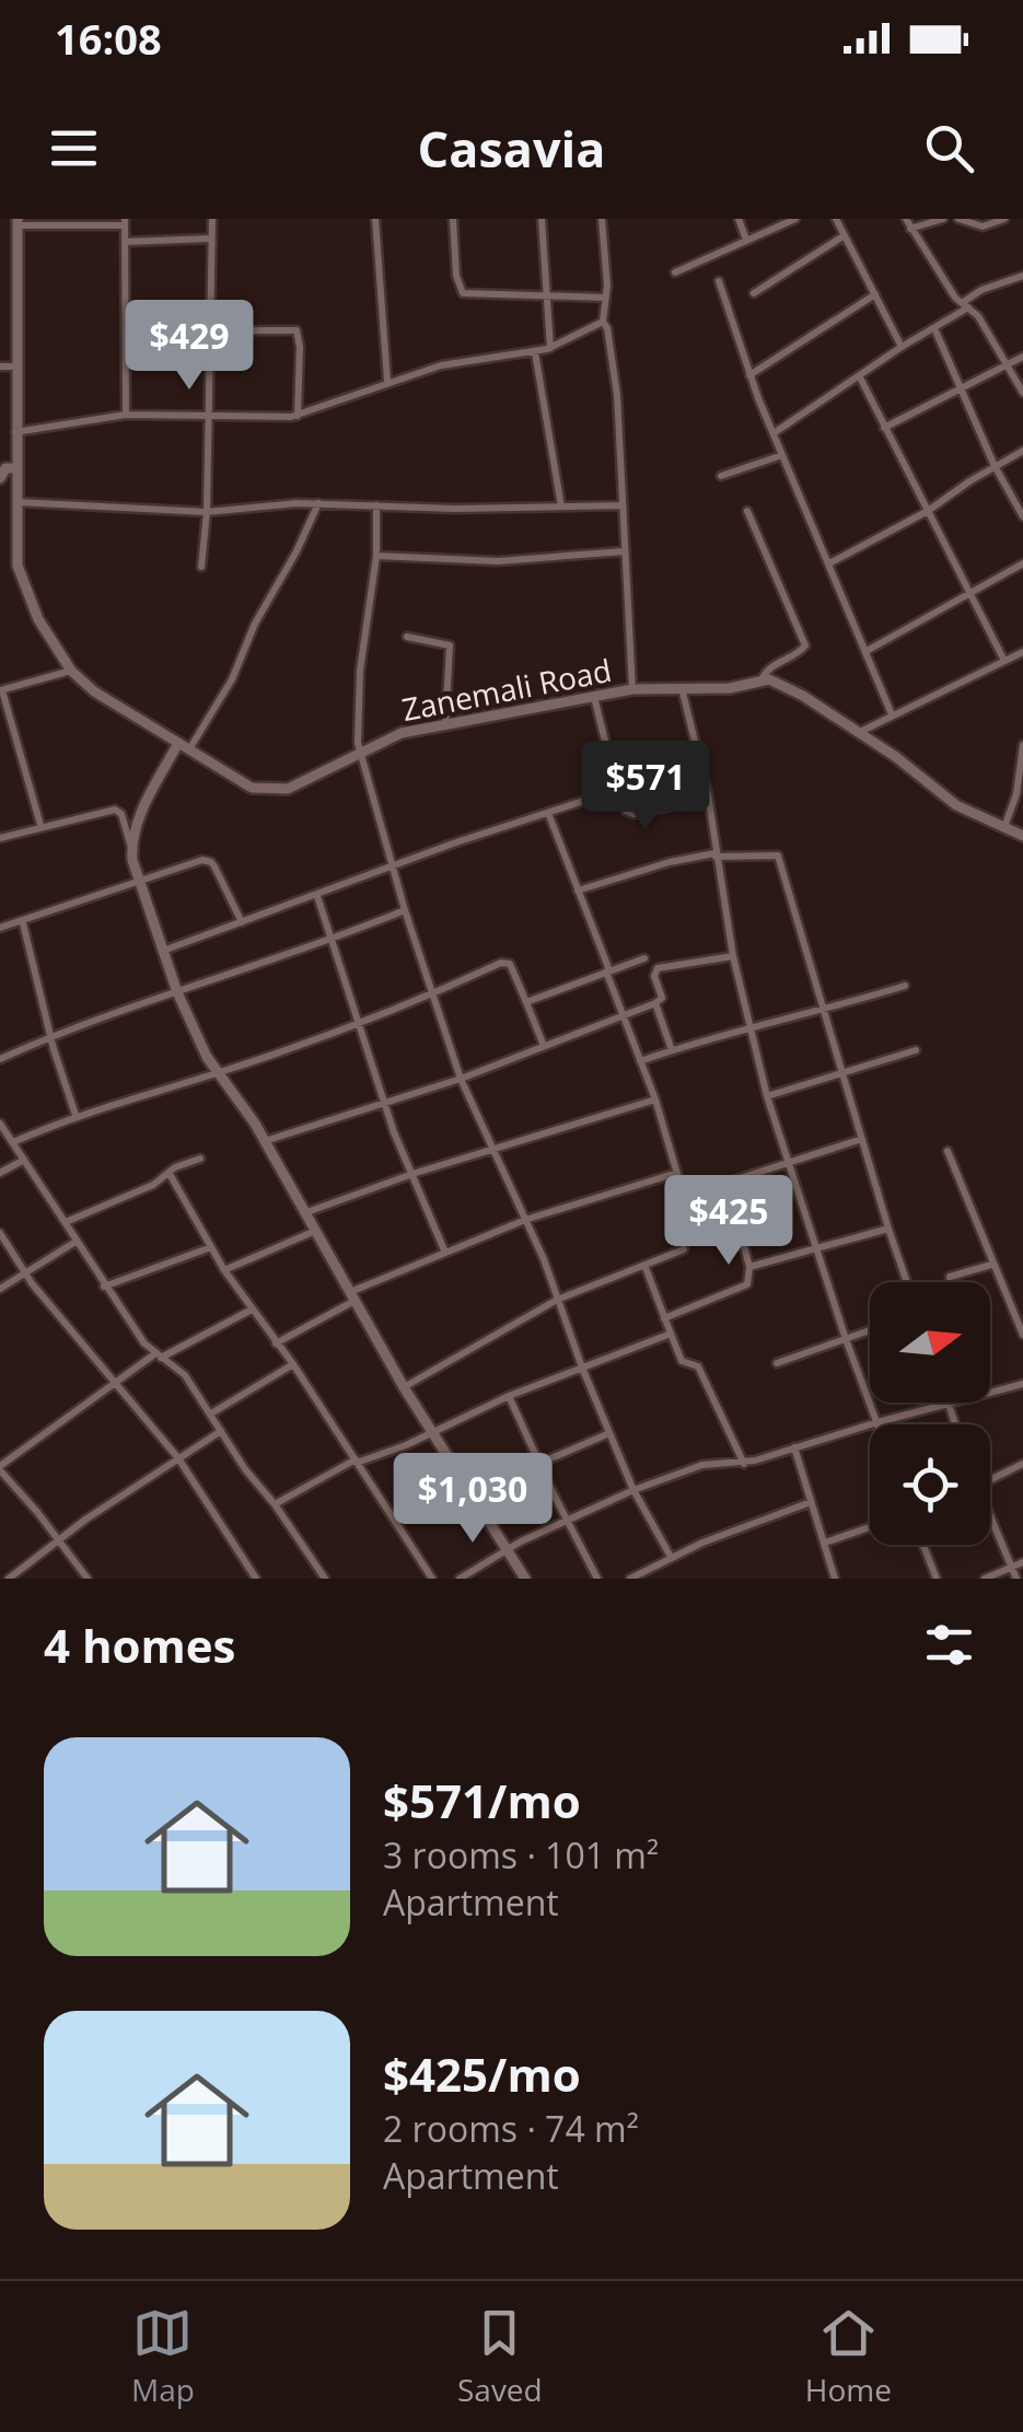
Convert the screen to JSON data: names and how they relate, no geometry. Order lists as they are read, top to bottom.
{
  "streets": {
    "street": ["Zanemali Road"]
  },
  "north": "right",
  "page": {
    "status": "16:08",
    "header": "Casavia",
    "price": [
      "$429",
      "$571",
      "$425",
      "$1,030"
    ],
    "heading": "4 homes",
    "list": [
      {
        "name": "$571/mo",
        "note": "3 rooms · 101 m² · Apartment"
      },
      {
        "name": "$425/mo",
        "note": "2 rooms · 74 m² · Apartment"
      }
    ],
    "tabs": ["Map", "Saved", "Home"]
  }
}
